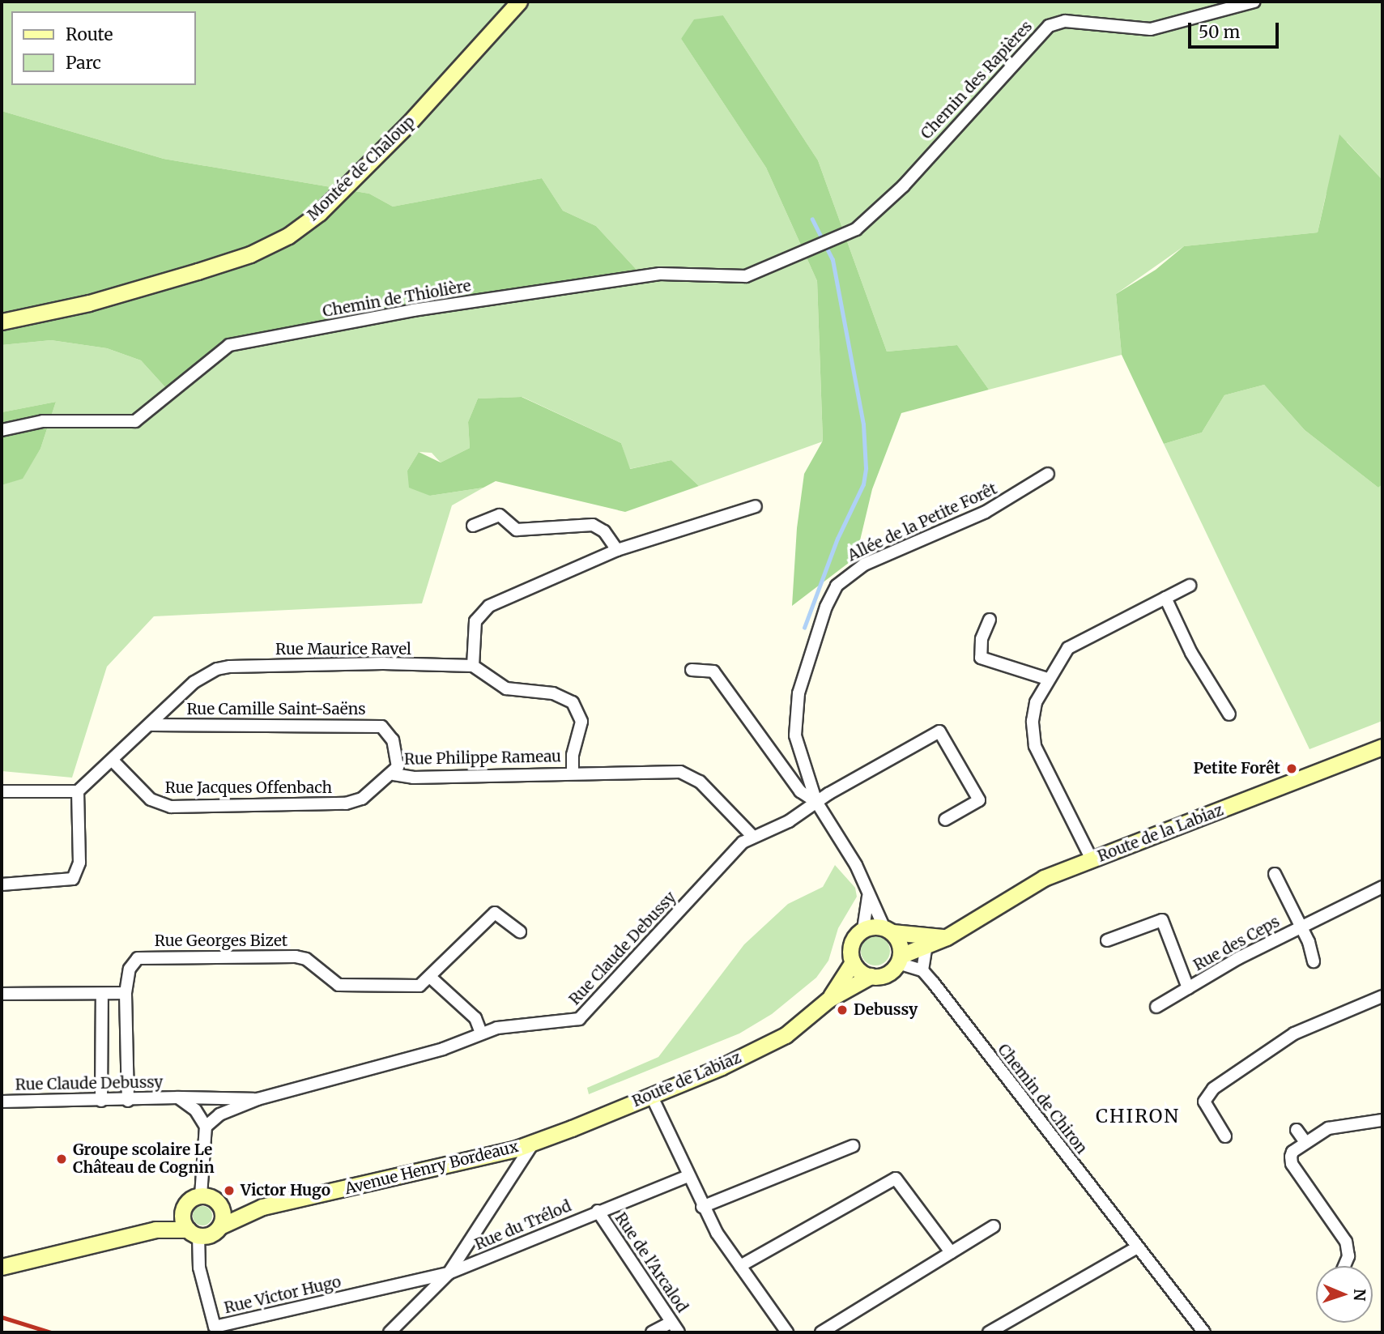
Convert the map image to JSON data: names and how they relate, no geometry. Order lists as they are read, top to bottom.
{
  "streets": {
    "main road": [
      "Montée de Chaloup",
      "Route de la Labiaz",
      "Route de Labiaz",
      "Avenue Henry Bordeaux"
    ],
    "street": [
      "Chemin des Rapières",
      "Chemin de Thiolière",
      "Allée de la Petite Forêt",
      "Rue Maurice Ravel",
      "Rue Camille Saint-Saëns",
      "Rue Philippe Rameau",
      "Rue Jacques Offenbach",
      "Rue Georges Bizet",
      "Rue des Ceps",
      "Rue Claude Debussy",
      "Chemin de Chiron",
      "Rue du Trélod",
      "Rue de l'Arcalod",
      "Rue Victor Hugo"
    ]
  },
  "crossings": [
    ["Chemin des Rapières", "Chemin de Thiolière"],
    ["Allée de la Petite Forêt", "Route de la Labiaz"],
    ["Allée de la Petite Forêt", "Rue Claude Debussy"],
    ["Allée de la Petite Forêt", "Route de Labiaz"],
    ["Rue Maurice Ravel", "Rue Camille Saint-Saëns"],
    ["Rue Maurice Ravel", "Rue Jacques Offenbach"],
    ["Rue Camille Saint-Saëns", "Rue Philippe Rameau"],
    ["Rue Camille Saint-Saëns", "Rue Jacques Offenbach"],
    ["Rue Philippe Rameau", "Rue Jacques Offenbach"],
    ["Rue Philippe Rameau", "Rue Claude Debussy"],
    ["Route de la Labiaz", "Route de Labiaz"],
    ["Rue Georges Bizet", "Rue Claude Debussy"],
    ["Route de Labiaz", "Avenue Henry Bordeaux"],
    ["Avenue Henry Bordeaux", "Rue Victor Hugo"],
    ["Rue du Trélod", "Rue de l'Arcalod"],
    ["Rue du Trélod", "Rue Victor Hugo"]
  ],
  "districts": ["CHIRON"],
  "places": [
    "Petite Forêt",
    "Debussy",
    "Groupe scolaire Le Château de Cognin",
    "Victor Hugo"
  ],
  "legend": ["Route", "Parc"],
  "scale_bar": "50 m",
  "north": "right"
}
